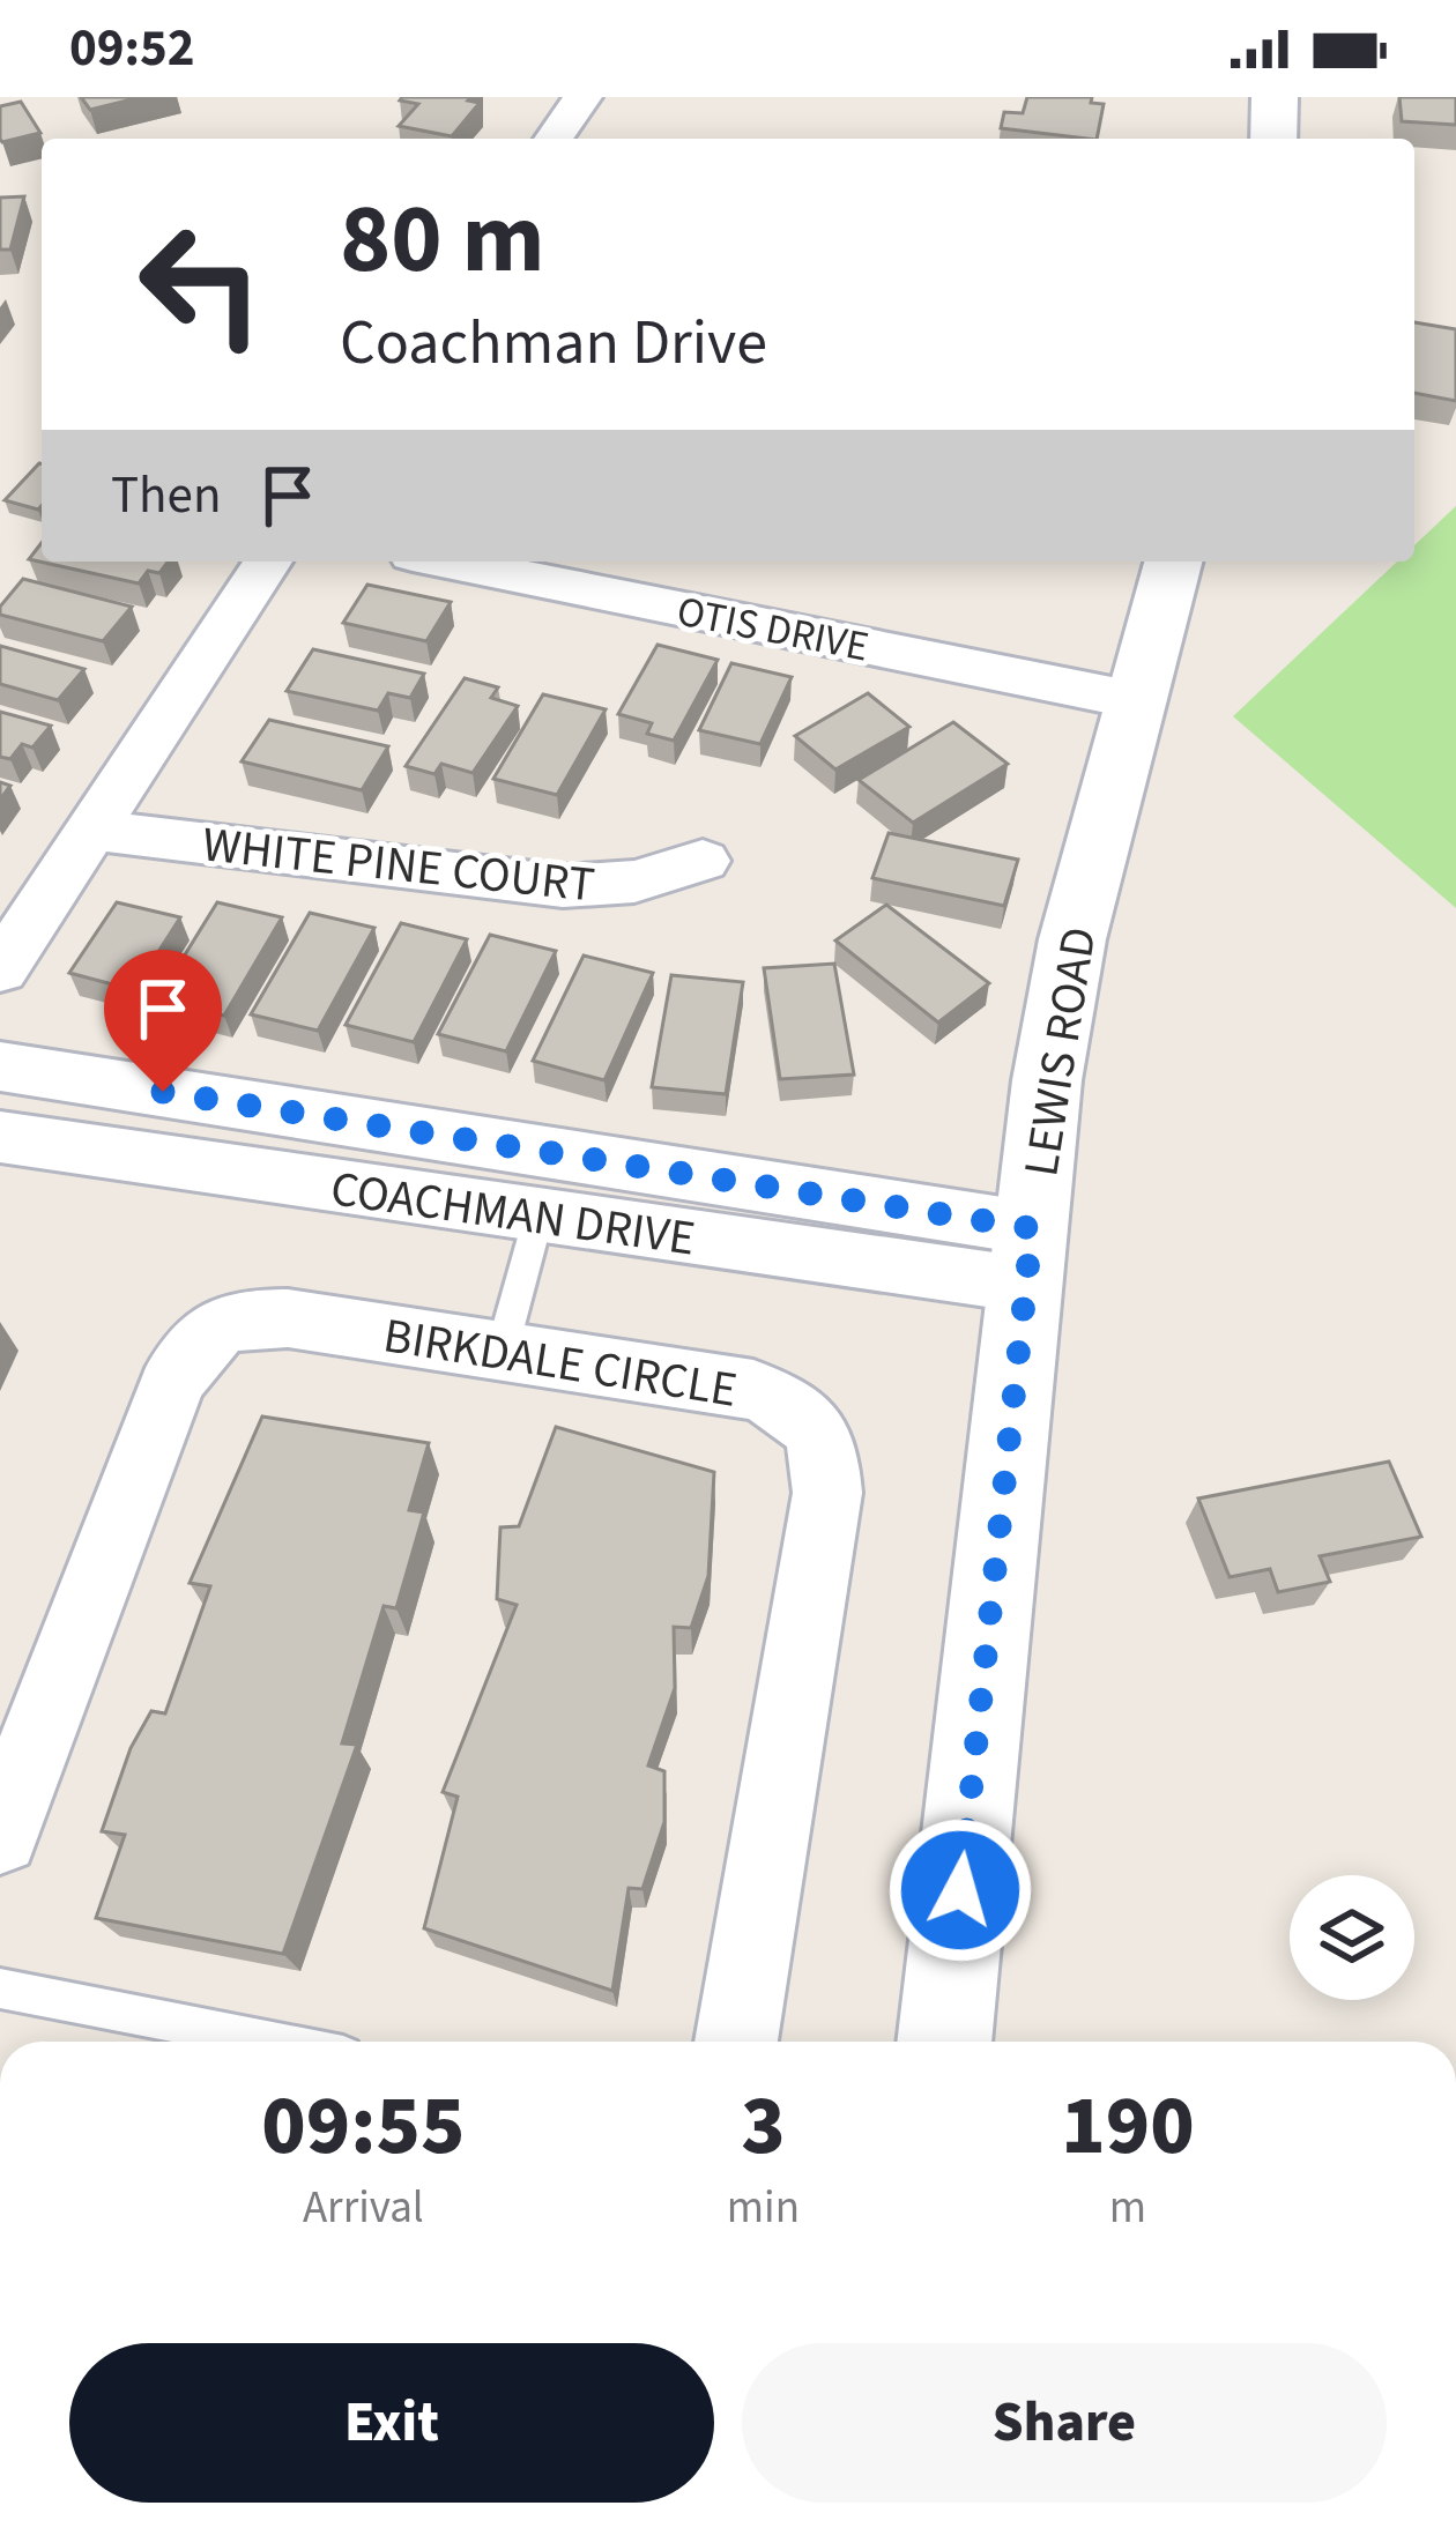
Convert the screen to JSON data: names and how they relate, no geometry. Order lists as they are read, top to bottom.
{
  "streets": {
    "street": [
      "OTIS DRIVE",
      "WHITE PINE COURT",
      "LEWIS ROAD",
      "COACHMAN DRIVE",
      "BIRKDALE CIRCLE"
    ]
  },
  "crossings": [
    ["OTIS DRIVE", "LEWIS ROAD"],
    ["LEWIS ROAD", "COACHMAN DRIVE"]
  ],
  "page": {
    "status": "09:52",
    "turn": ["80 m", "Coachman Drive"],
    "then": "Then",
    "eta": [
      "09:55",
      "Arrival",
      "3",
      "min",
      "190",
      "m"
    ],
    "buttons": ["Exit", "Share"]
  }
}
